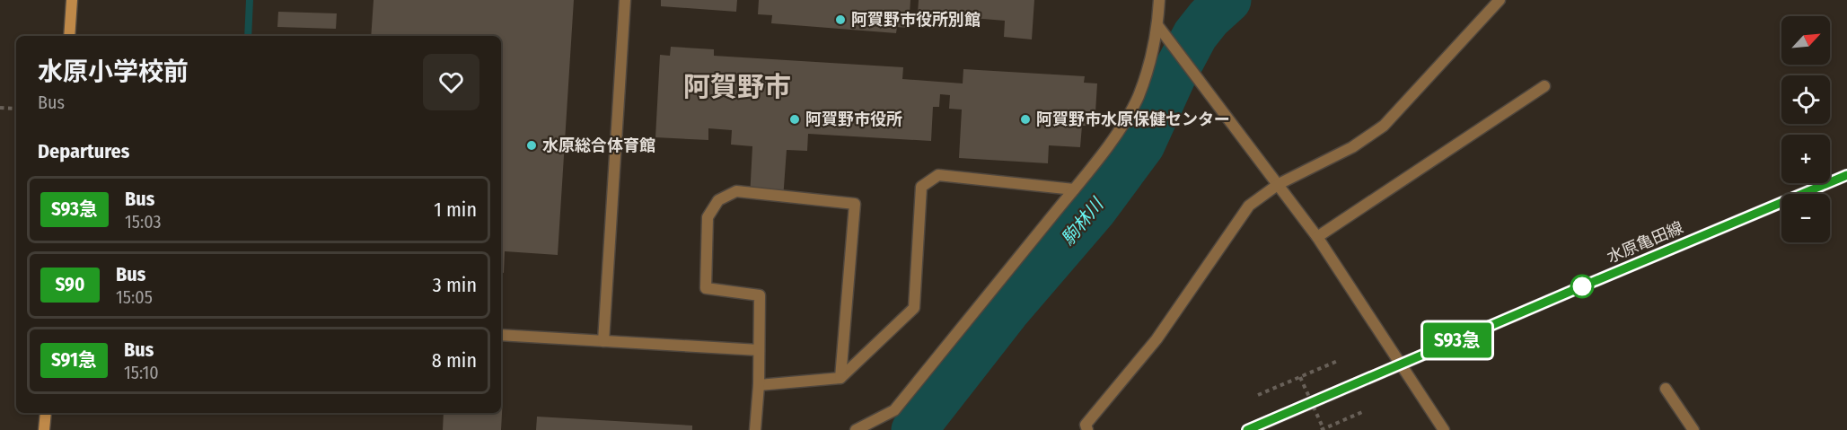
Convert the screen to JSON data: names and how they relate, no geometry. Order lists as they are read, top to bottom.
{
  "streets": {
    "main road": ["水原亀田線"]
  },
  "districts": ["阿賀野市"],
  "water": ["駒林川"],
  "places": [
    "阿賀野市役所別館",
    "阿賀野市役所",
    "阿賀野市水原保健センター",
    "水原総合体育館"
  ],
  "lines": ["bus line S93急"],
  "north": "top right",
  "page": {
    "on_map": "S93急",
    "map_buttons": ["+", "−"],
    "heading": [
      ["水原小学校前", "Bus"],
      "Departures"
    ],
    "list": [
      {
        "mark": "S93急",
        "name": "Bus",
        "note": "15:03",
        "value": "1 min"
      },
      {
        "mark": "S90",
        "name": "Bus",
        "note": "15:05",
        "value": "3 min"
      },
      {
        "mark": "S91急",
        "name": "Bus",
        "note": "15:10",
        "value": "8 min"
      }
    ]
  }
}
